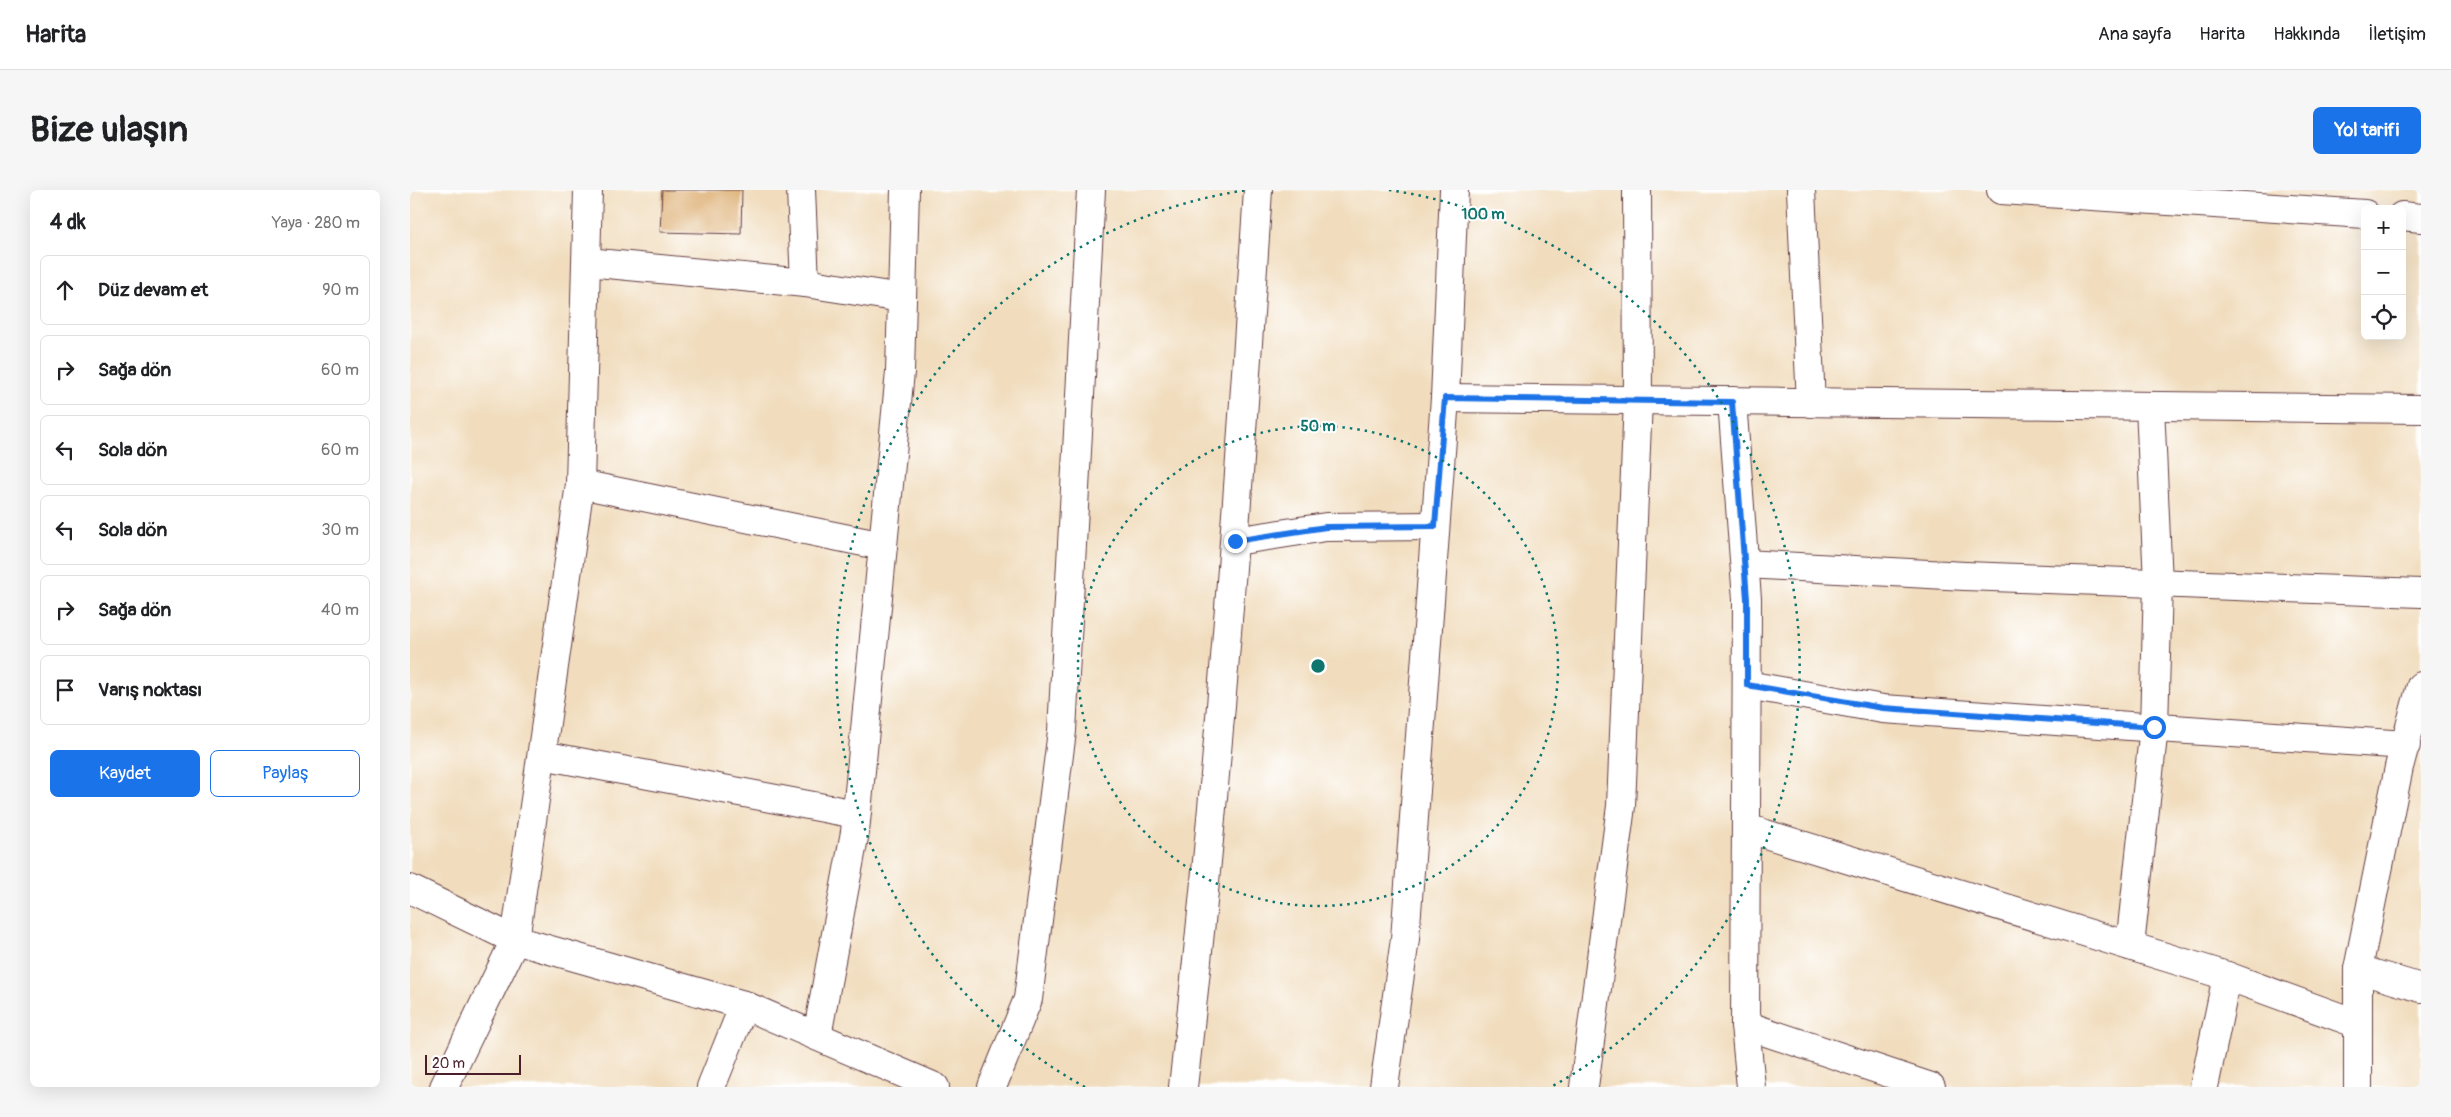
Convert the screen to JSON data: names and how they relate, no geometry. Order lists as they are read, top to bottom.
{
  "scale_bar": "20 m",
  "page": {
    "header": "Harita",
    "nav": [
      "Ana sayfa",
      "Harita",
      "Hakkında",
      "İletişim"
    ],
    "buttons": [
      "Yol tarifi",
      ["Kaydet", "Paylaş"]
    ],
    "title": "Bize ulaşın",
    "heading": ["4 dk", "Yaya · 280 m"],
    "map_buttons": ["+", "−"],
    "list": [
      ["Düz devam et", "90 m"],
      ["Sağa dön", "60 m"],
      ["Sola dön", "60 m"],
      ["Sola dön", "30 m"],
      ["Sağa dön", "40 m"],
      "Varış noktası"
    ],
    "scale": "20 m"
  },
  "rings": ["100 m", "50 m"]
}
